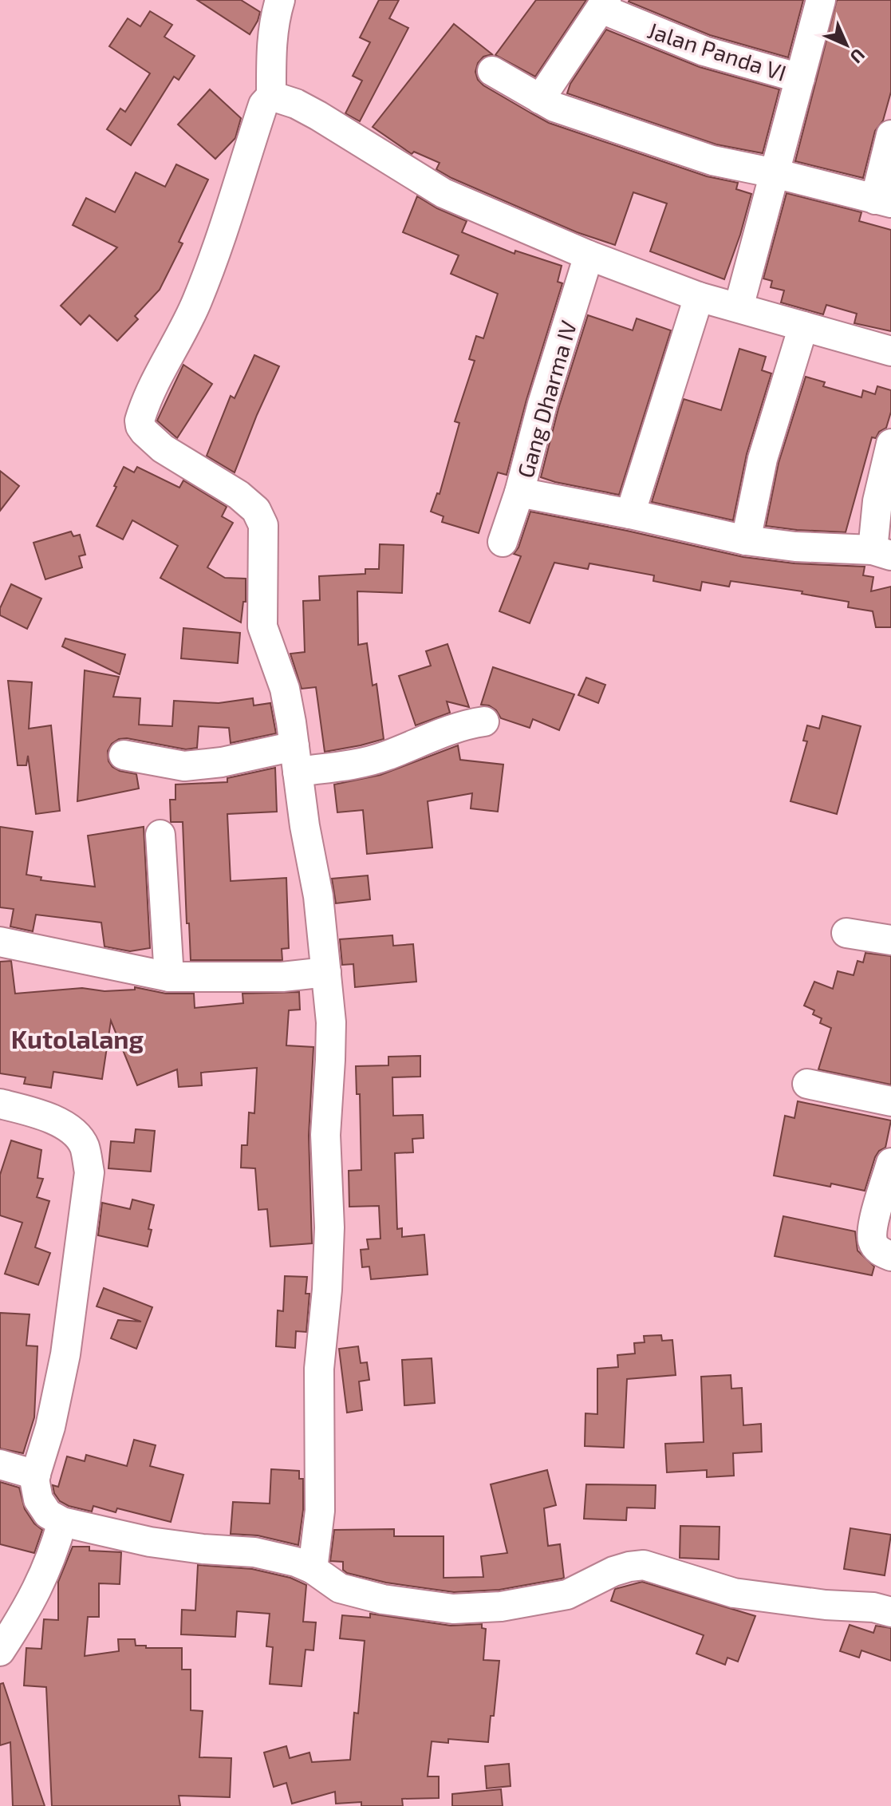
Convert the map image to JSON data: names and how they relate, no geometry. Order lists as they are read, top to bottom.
{
  "streets": {
    "street": ["Jalan Panda VI", "Gang Dharma IV"]
  },
  "districts": ["Kutolalang"],
  "north": "bottom right"
}
